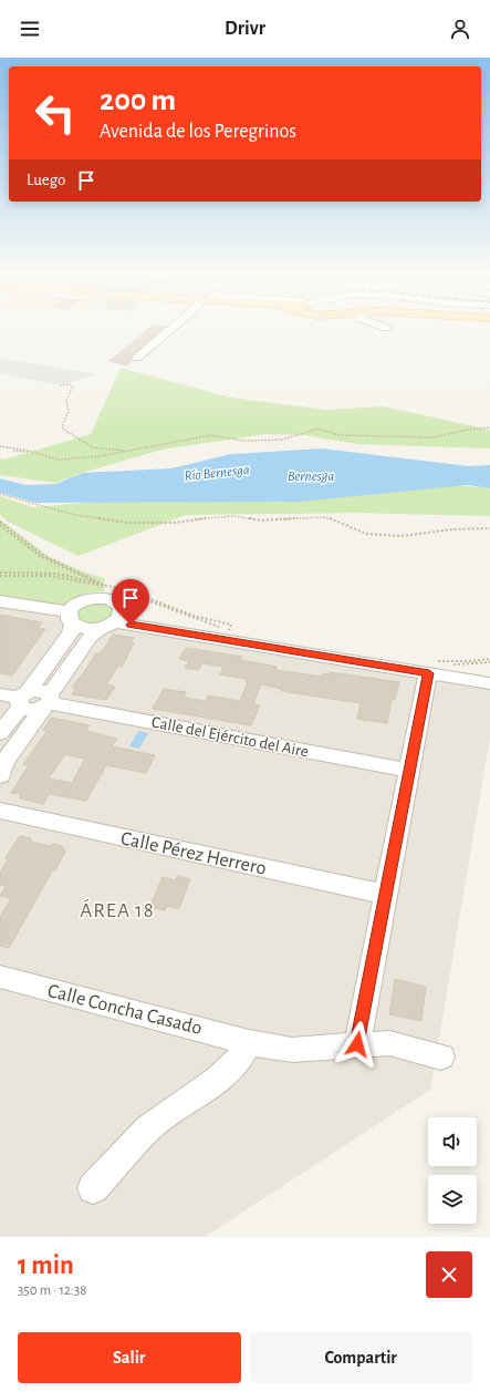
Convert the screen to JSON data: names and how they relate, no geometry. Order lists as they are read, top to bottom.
{
  "streets": {
    "street": ["Calle del Ejército del Aire", "Calle Pérez Herrero", "Calle Concha Casado"]
  },
  "districts": ["ÁREA 18"],
  "water": ["Río Bernesga", "Bernesga"],
  "page": {
    "header": "Drivr",
    "turn": ["200 m", "Avenida de los Peregrinos"],
    "then": "Luego",
    "heading": ["1 min", "350 m · 12:38"],
    "buttons": ["Salir", "Compartir"]
  }
}
